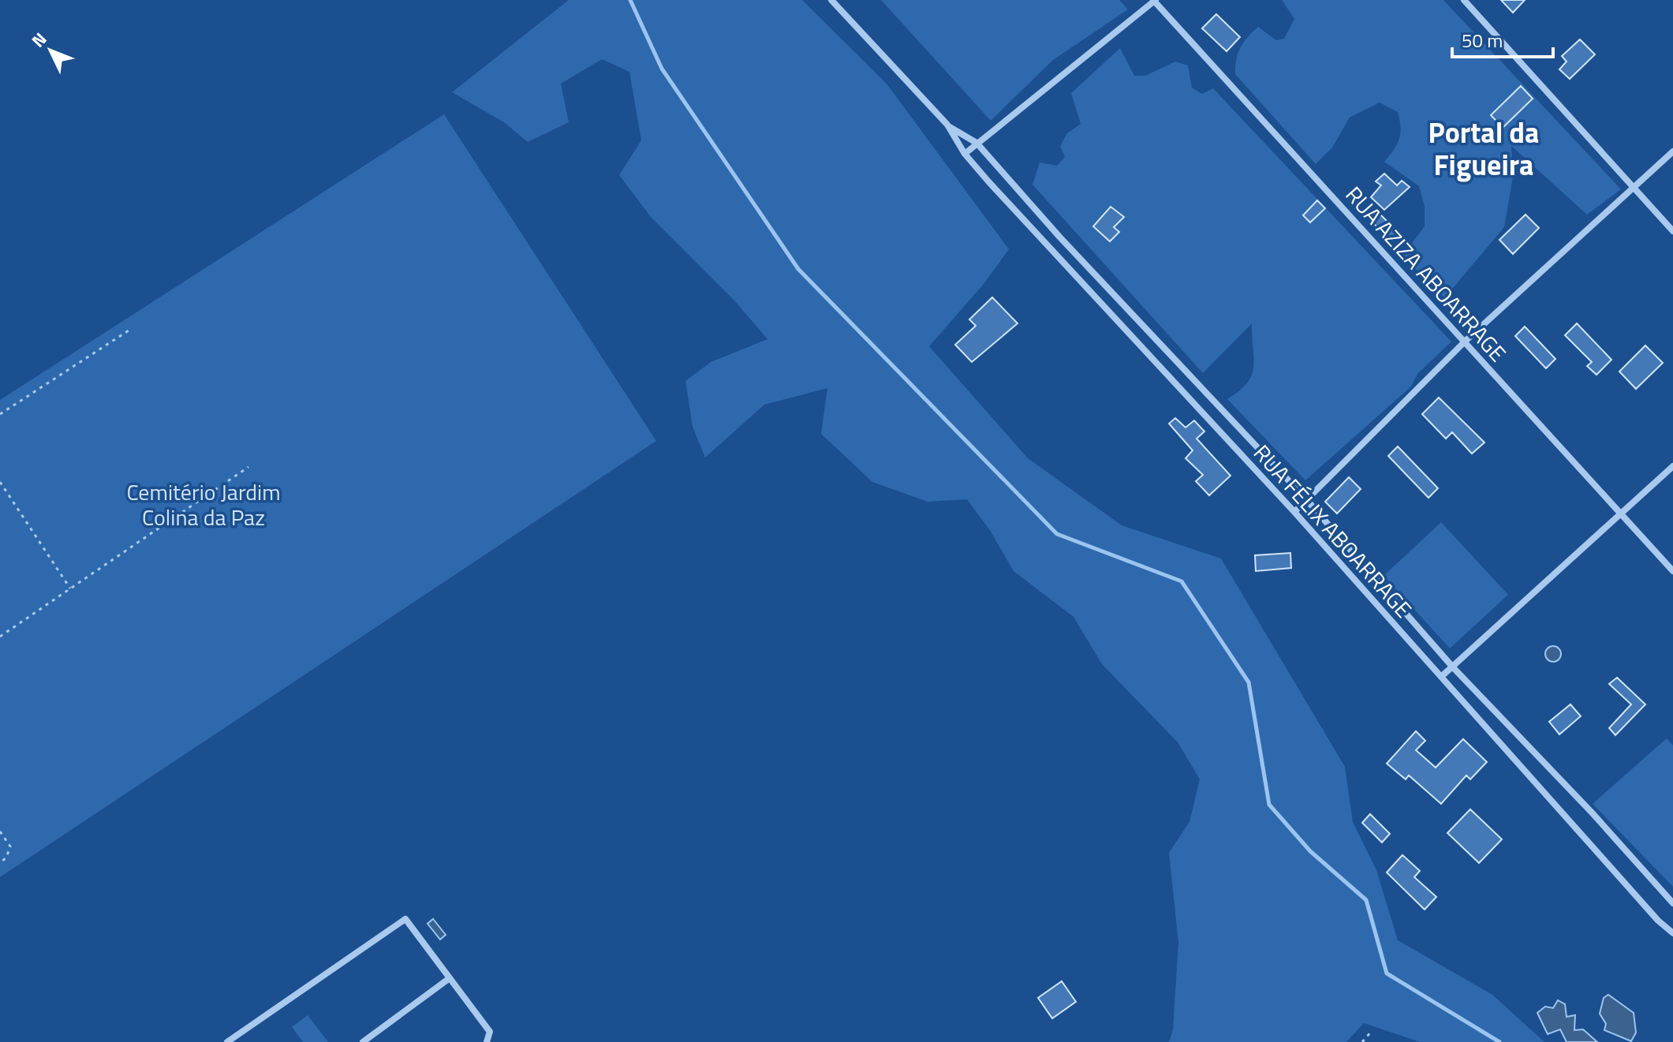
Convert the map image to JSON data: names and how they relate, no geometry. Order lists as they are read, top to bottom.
{
  "streets": {
    "street": ["RUA AZIZA ABOARRAGE", "RUA FÉLIX ABOARRAGE"]
  },
  "districts": ["Portal da Figueira"],
  "parks": ["Cemitério Jardim Colina da Paz"],
  "scale_bar": "50 m",
  "north": "top left"
}
